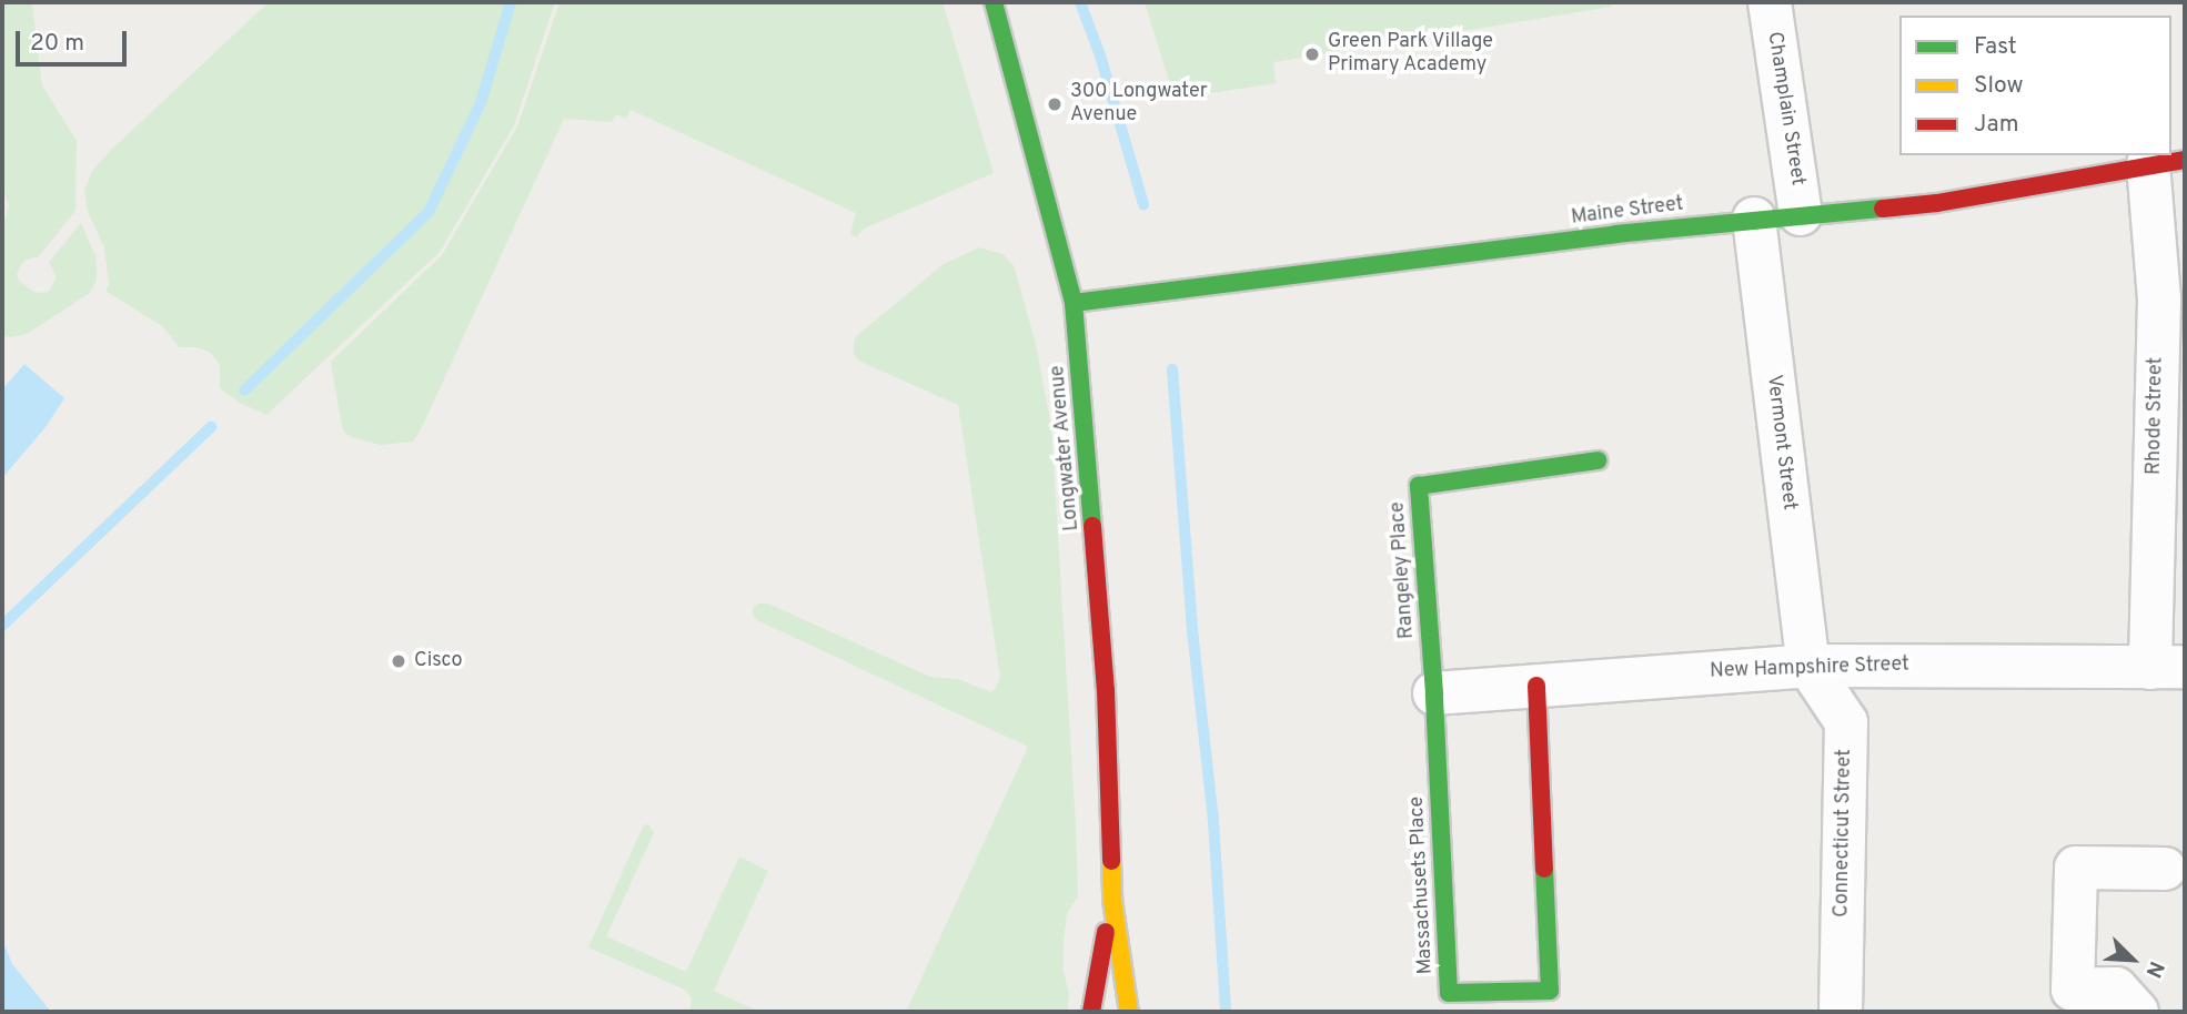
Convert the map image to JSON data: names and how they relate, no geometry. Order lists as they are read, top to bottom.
{
  "streets": {
    "street": [
      "Champlain Street",
      "Maine Street",
      "Rhode Street",
      "Vermont Street",
      "Longwater Avenue",
      "Rangeley Place",
      "New Hampshire Street",
      "Connecticut Street",
      "Massachusets Place"
    ]
  },
  "crossings": [
    ["Champlain Street", "Maine Street"],
    ["Maine Street", "Rhode Street"],
    ["Maine Street", "Vermont Street"],
    ["Maine Street", "Longwater Avenue"],
    ["Rhode Street", "New Hampshire Street"],
    ["Vermont Street", "New Hampshire Street"],
    ["Vermont Street", "Connecticut Street"],
    ["Rangeley Place", "New Hampshire Street"],
    ["Rangeley Place", "Massachusets Place"],
    ["New Hampshire Street", "Connecticut Street"],
    ["New Hampshire Street", "Massachusets Place"]
  ],
  "places": ["Green Park Village Primary Academy", "300 Longwater Avenue", "Cisco"],
  "legend": ["Fast", "Slow", "Jam"],
  "scale_bar": "20 m",
  "north": "bottom right"
}
